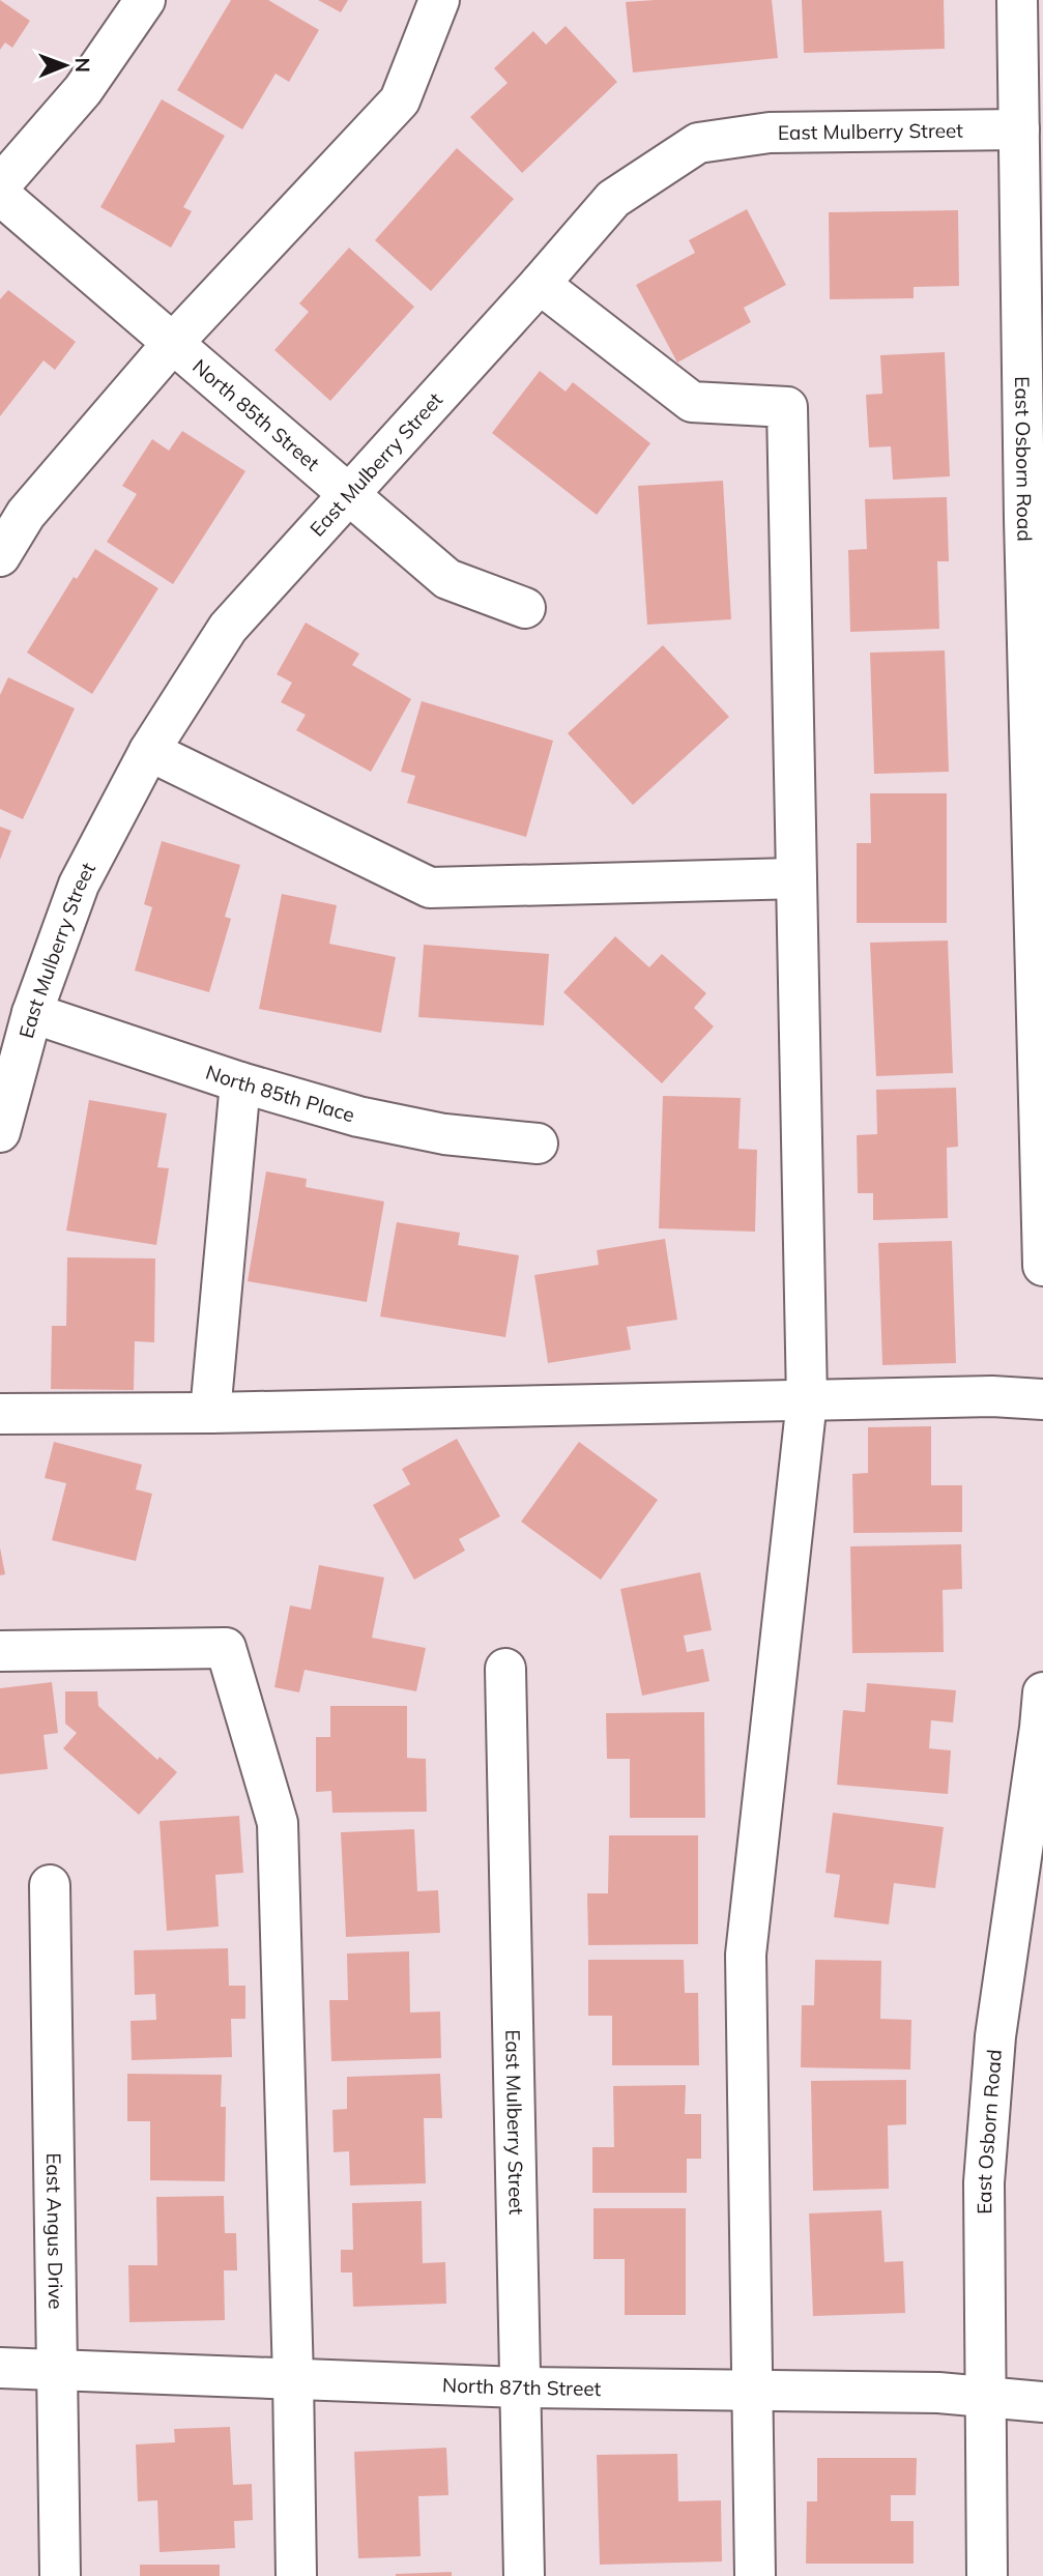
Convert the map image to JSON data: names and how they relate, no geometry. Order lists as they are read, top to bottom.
{
  "streets": {
    "street": [
      "East Mulberry Street",
      "North 85th Street",
      "East Osborn Road",
      "North 85th Place",
      "East Angus Drive",
      "North 87th Street"
    ]
  },
  "crossings": [
    ["East Mulberry Street", "North 85th Street"],
    ["East Mulberry Street", "East Osborn Road"],
    ["East Mulberry Street", "North 85th Place"],
    ["East Mulberry Street", "North 87th Street"],
    ["East Osborn Road", "North 87th Street"],
    ["East Angus Drive", "North 87th Street"]
  ],
  "north": "right"
}
